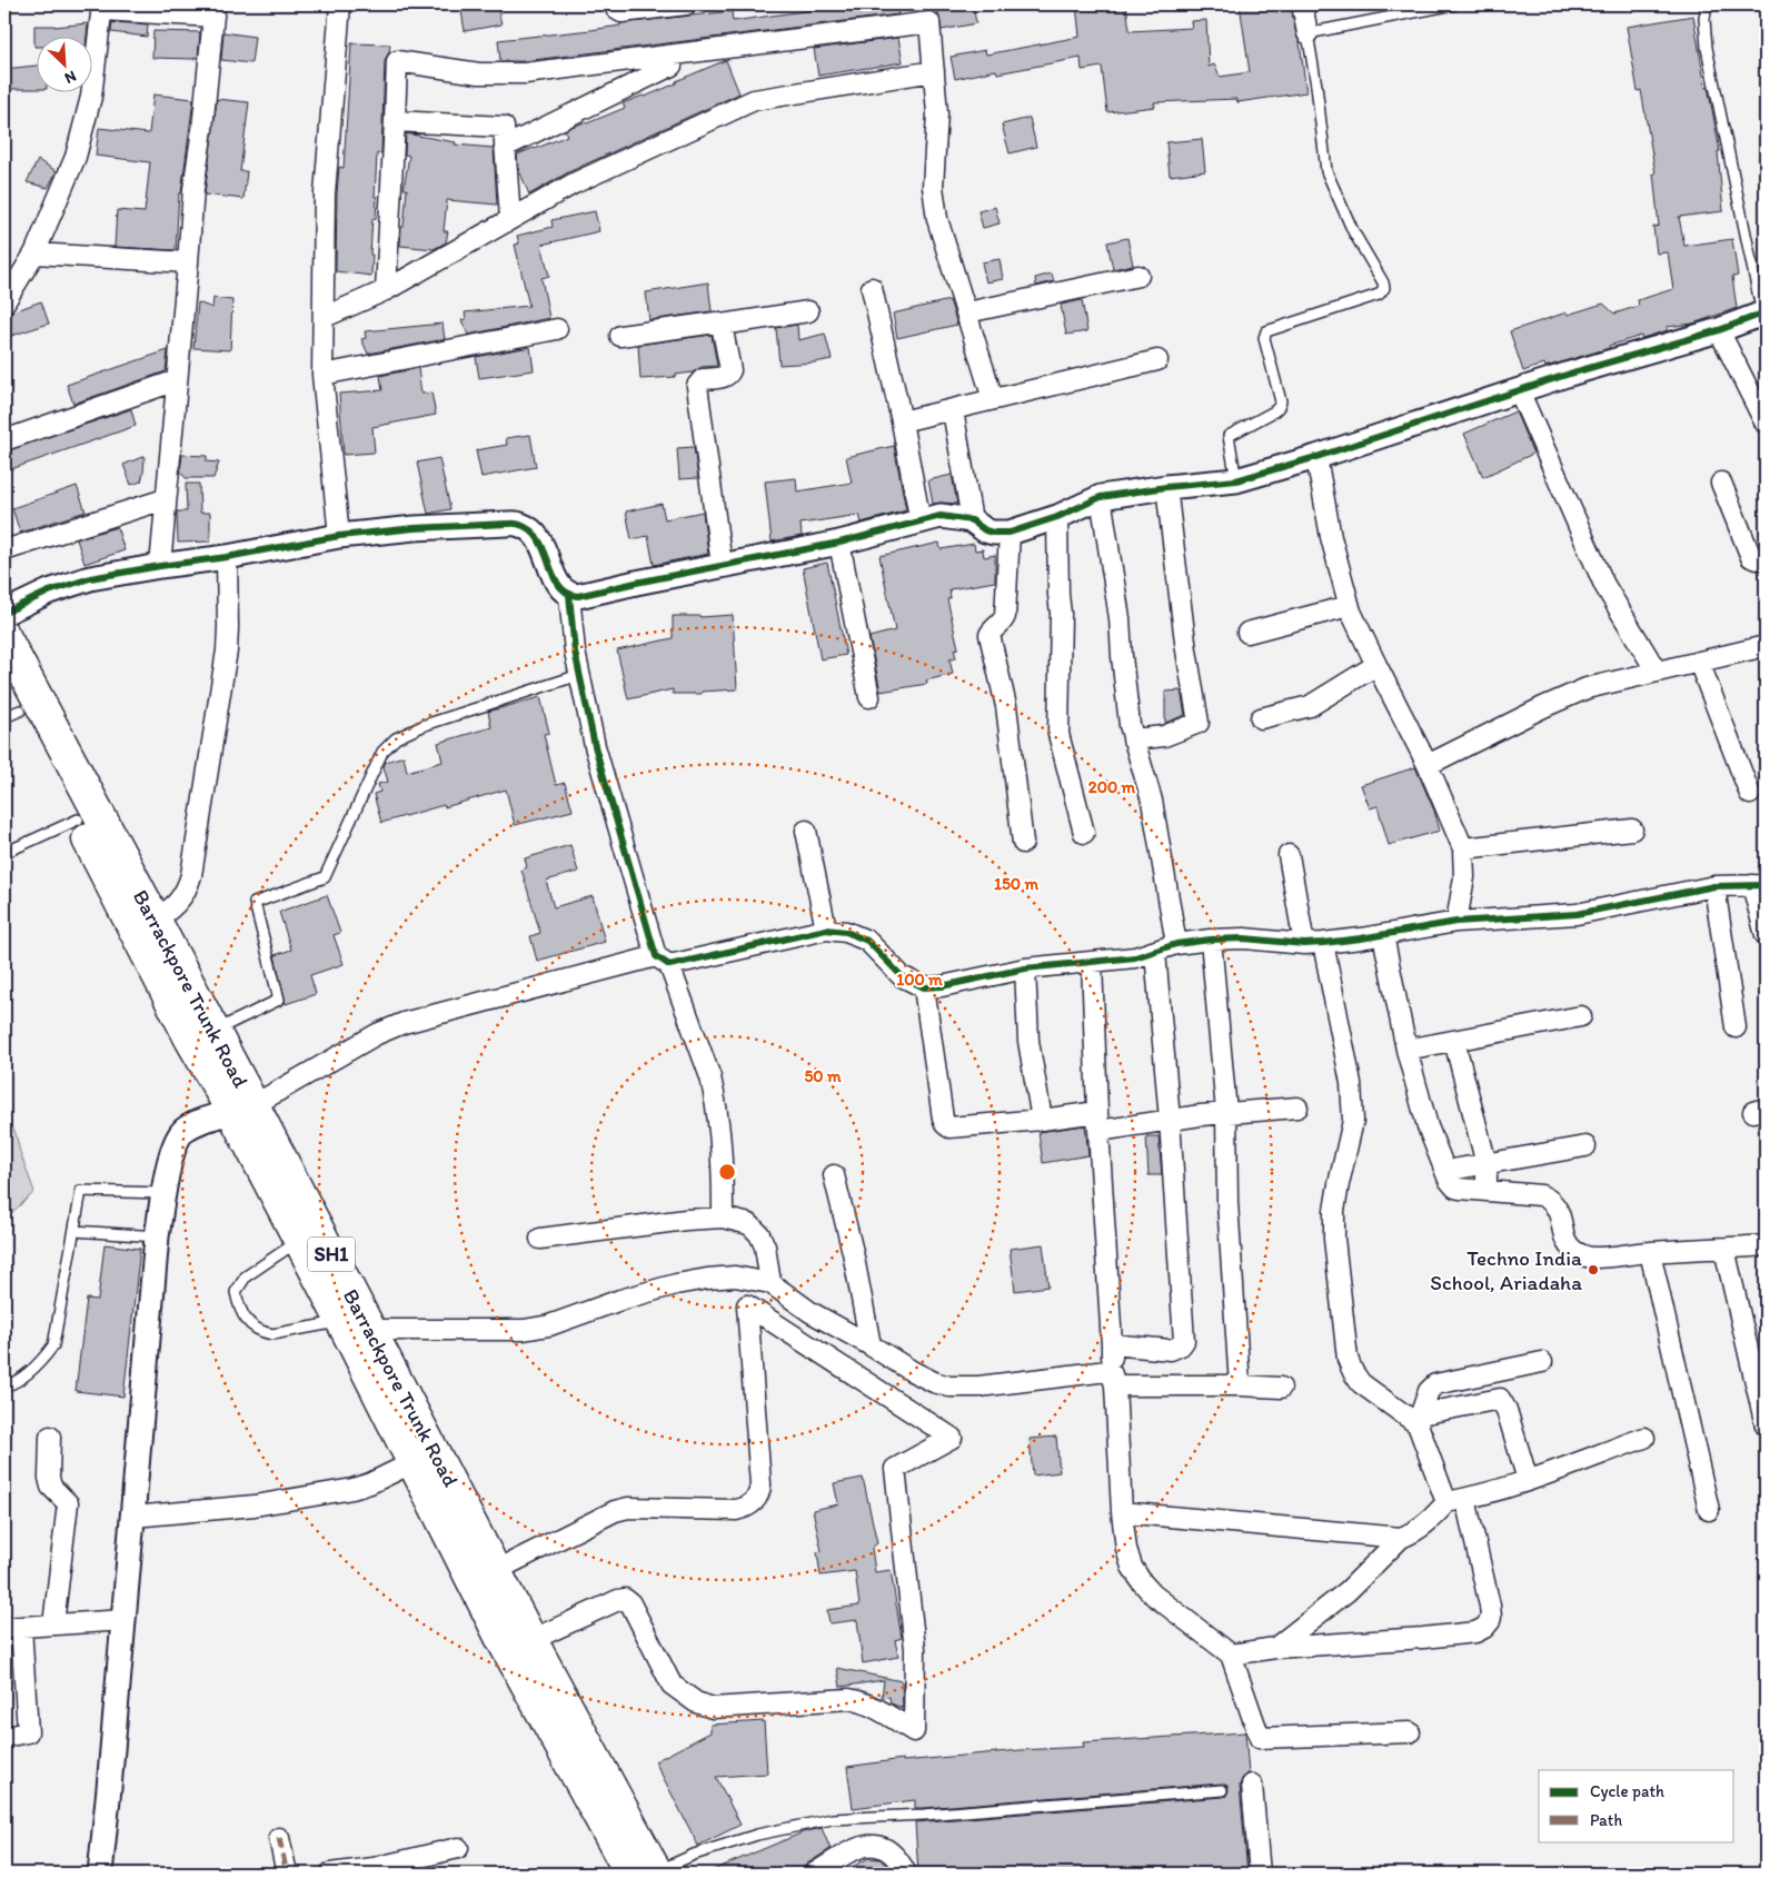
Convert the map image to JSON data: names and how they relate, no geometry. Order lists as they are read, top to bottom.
{
  "streets": {
    "main road": ["Barrackpore Trunk Road", "SH1"]
  },
  "places": ["Techno India School, Ariadaha"],
  "legend": ["Cycle path", "Path"],
  "north": "bottom right",
  "rings": [
    "200 m",
    "150 m",
    "100 m",
    "50 m"
  ]
}
